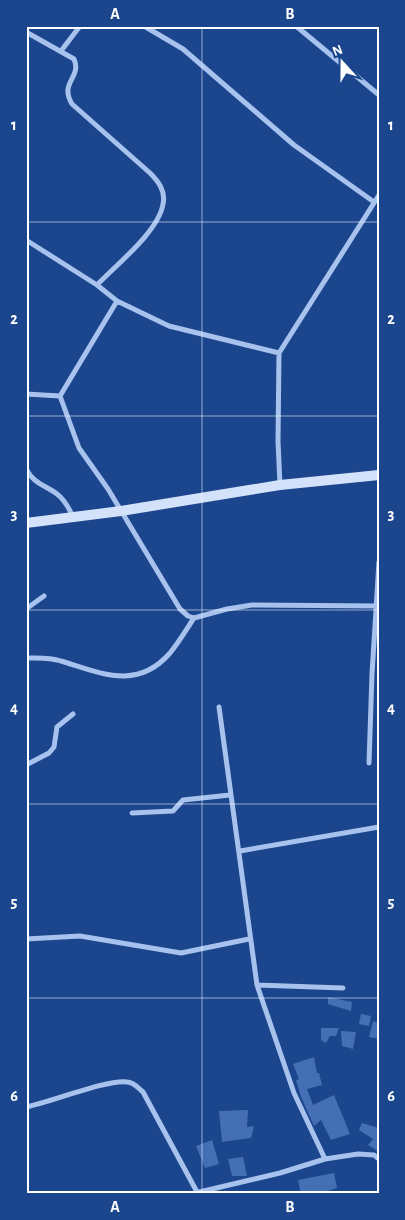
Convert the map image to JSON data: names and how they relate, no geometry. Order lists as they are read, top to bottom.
{
  "north": "top",
  "grid": {
    "columns": ["A", "B"],
    "rows": [
      "1",
      "2",
      "3",
      "4",
      "5",
      "6"
    ]
  }
}
